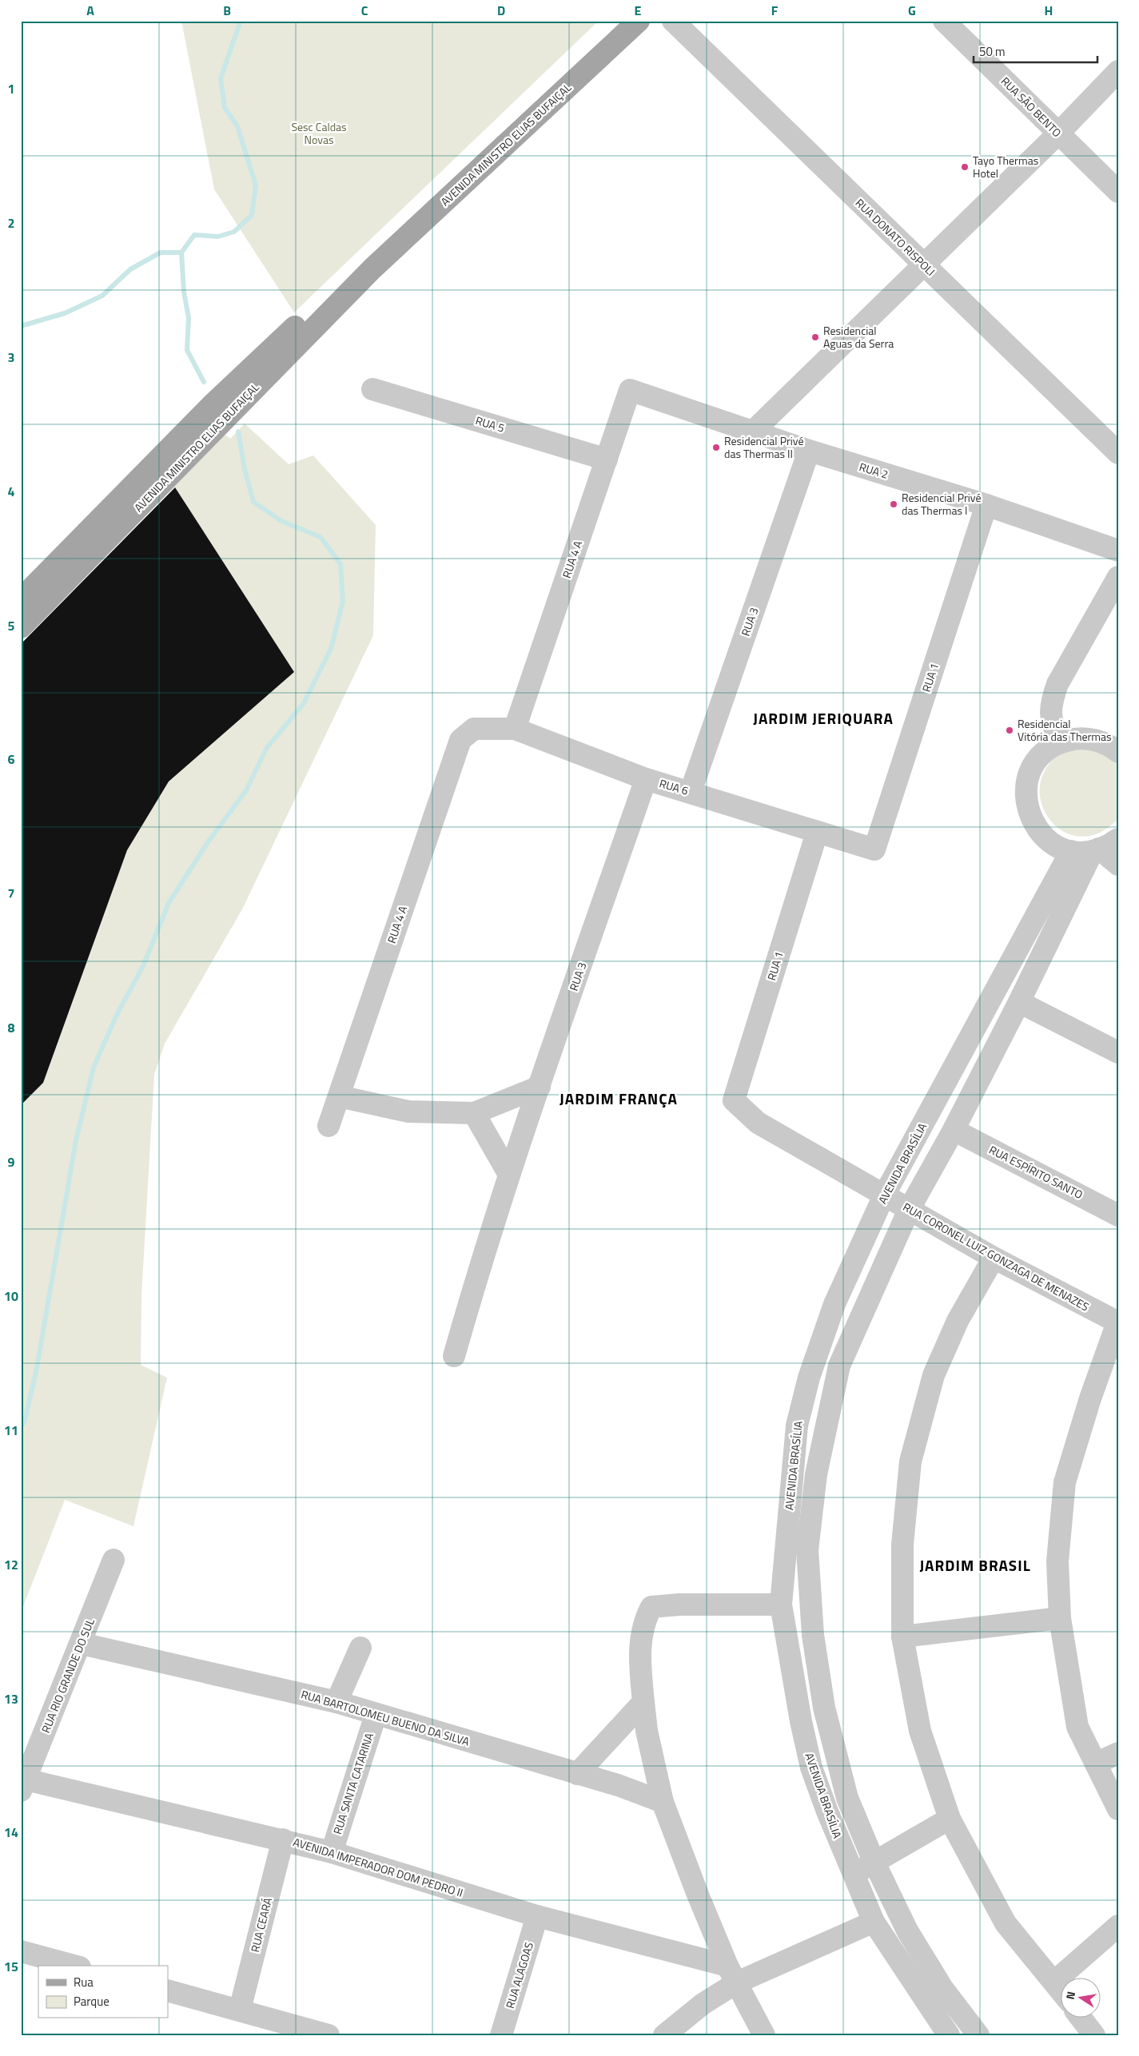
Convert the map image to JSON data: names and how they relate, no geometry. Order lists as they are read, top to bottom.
{
  "streets": {
    "main road": ["AVENIDA MINISTRO ELIAS BUFAIÇAL"],
    "street": [
      "RUA SÃO BENTO",
      "RUA DONATO RISPOLI",
      "RUA 5",
      "RUA 2",
      "RUA 4 A",
      "RUA 3",
      "RUA 1",
      "RUA 6",
      "AVENIDA BRASÍLIA",
      "RUA ESPÍRITO SANTO",
      "RUA CORONEL LUIZ GONZAGA DE MENAZES",
      "RUA RIO GRANDE DO SUL",
      "RUA BARTOLOMEU BUENO DA SILVA",
      "RUA SANTA CATARINA",
      "AVENIDA IMPERADOR DOM PEDRO II",
      "RUA CEARÁ",
      "RUA ALAGOAS"
    ]
  },
  "crossings": [
    ["RUA 5", "RUA 4 A"],
    ["RUA 2", "RUA 4 A"],
    ["RUA 2", "RUA 3"],
    ["RUA 2", "RUA 1"],
    ["RUA 4 A", "RUA 6"],
    ["RUA 3", "RUA 6"],
    ["RUA 1", "RUA 6"],
    ["RUA 1", "RUA CORONEL LUIZ GONZAGA DE MENAZES"],
    ["AVENIDA BRASÍLIA", "RUA ESPÍRITO SANTO"],
    ["AVENIDA BRASÍLIA", "RUA CORONEL LUIZ GONZAGA DE MENAZES"],
    ["RUA RIO GRANDE DO SUL", "RUA BARTOLOMEU BUENO DA SILVA"],
    ["RUA RIO GRANDE DO SUL", "AVENIDA IMPERADOR DOM PEDRO II"],
    ["RUA BARTOLOMEU BUENO DA SILVA", "RUA SANTA CATARINA"],
    ["RUA SANTA CATARINA", "AVENIDA IMPERADOR DOM PEDRO II"],
    ["AVENIDA IMPERADOR DOM PEDRO II", "RUA CEARÁ"],
    ["AVENIDA IMPERADOR DOM PEDRO II", "RUA ALAGOAS"]
  ],
  "districts": ["JARDIM JERIQUARA", "JARDIM FRANÇA", "JARDIM BRASIL"],
  "parks": ["Sesc Caldas Novas"],
  "places": [
    "Tayo Thermas Hotel",
    "Residencial Aguas da Serra",
    "Residencial Privé das Thermas II",
    "Residencial Privé das Thermas I",
    "Residencial Vitória das Thermas"
  ],
  "legend": ["Rua", "Parque"],
  "scale_bar": "50 m",
  "north": "left",
  "grid": {
    "columns": [
      "A",
      "B",
      "C",
      "D",
      "E",
      "F",
      "G",
      "H"
    ],
    "rows": [
      "1",
      "2",
      "3",
      "4",
      "5",
      "6",
      "7",
      "8",
      "9",
      "10",
      "11",
      "12",
      "13",
      "14",
      "15"
    ]
  }
}
